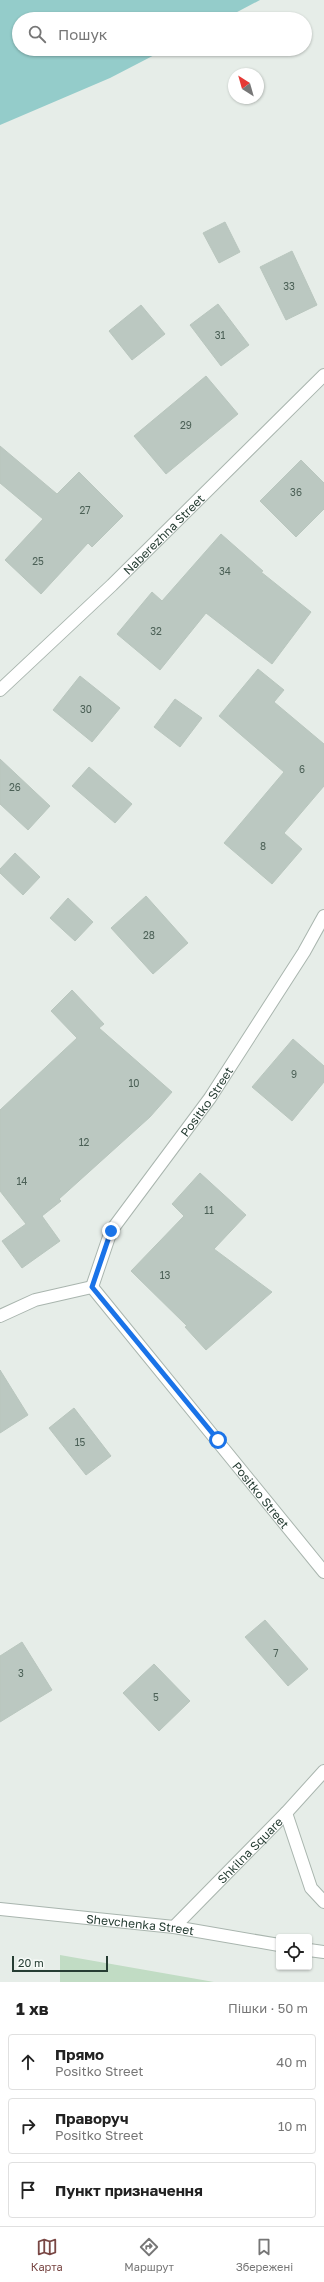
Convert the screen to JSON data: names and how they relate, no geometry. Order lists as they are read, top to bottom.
{
  "streets": {
    "street": [
      "Naberezhna Street",
      "Positko Street",
      "Shkilna Square",
      "Shevchenka Street"
    ]
  },
  "crossings": [
    ["Shkilna Square", "Shevchenka Street"]
  ],
  "house_numbers": [
    "33",
    "31",
    "29",
    "36",
    "27",
    "25",
    "34",
    "32",
    "30",
    "6",
    "26",
    "8",
    "28",
    "9",
    "10",
    "12",
    "14",
    "11",
    "13",
    "15",
    "7",
    "3",
    "5"
  ],
  "scale_bar": "20 m",
  "north": "top left",
  "page": {
    "search": "Пошук",
    "scale": "20 m",
    "heading": ["1 хв", "Пішки · 50 m"],
    "list": [
      ["Прямо", "Positko Street", "40 m"],
      ["Праворуч", "Positko Street", "10 m"],
      "Пункт призначення"
    ],
    "nav": ["Карта", "Маршрут", "Збережені"]
  }
}
